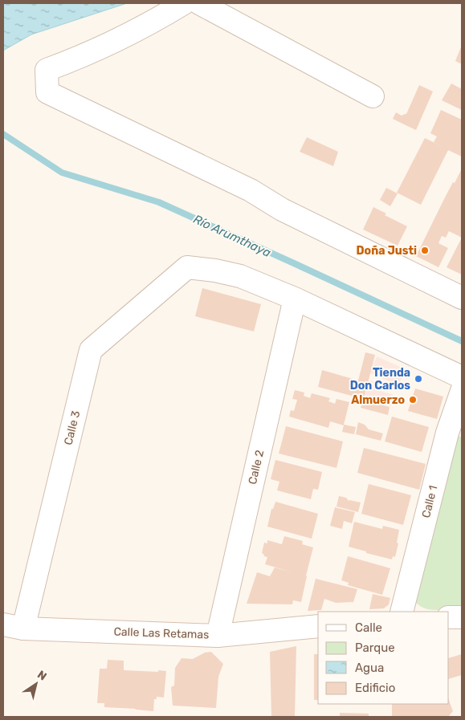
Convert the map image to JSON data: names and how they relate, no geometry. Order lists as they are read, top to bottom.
{
  "streets": {
    "street": [
      "Calle 3",
      "Calle 2",
      "Calle 1",
      "Calle Las Retamas"
    ]
  },
  "crossings": [
    ["Calle 3", "Calle 2"],
    ["Calle 3", "Calle Las Retamas"],
    ["Calle 2", "Calle Las Retamas"]
  ],
  "water": ["Río Arumthaya"],
  "places": ["Doña Justi", "Tienda Don Carlos", "Almuerzo"],
  "legend": [
    "Calle",
    "Parque",
    "Agua",
    "Edificio"
  ],
  "north": "top right"
}
